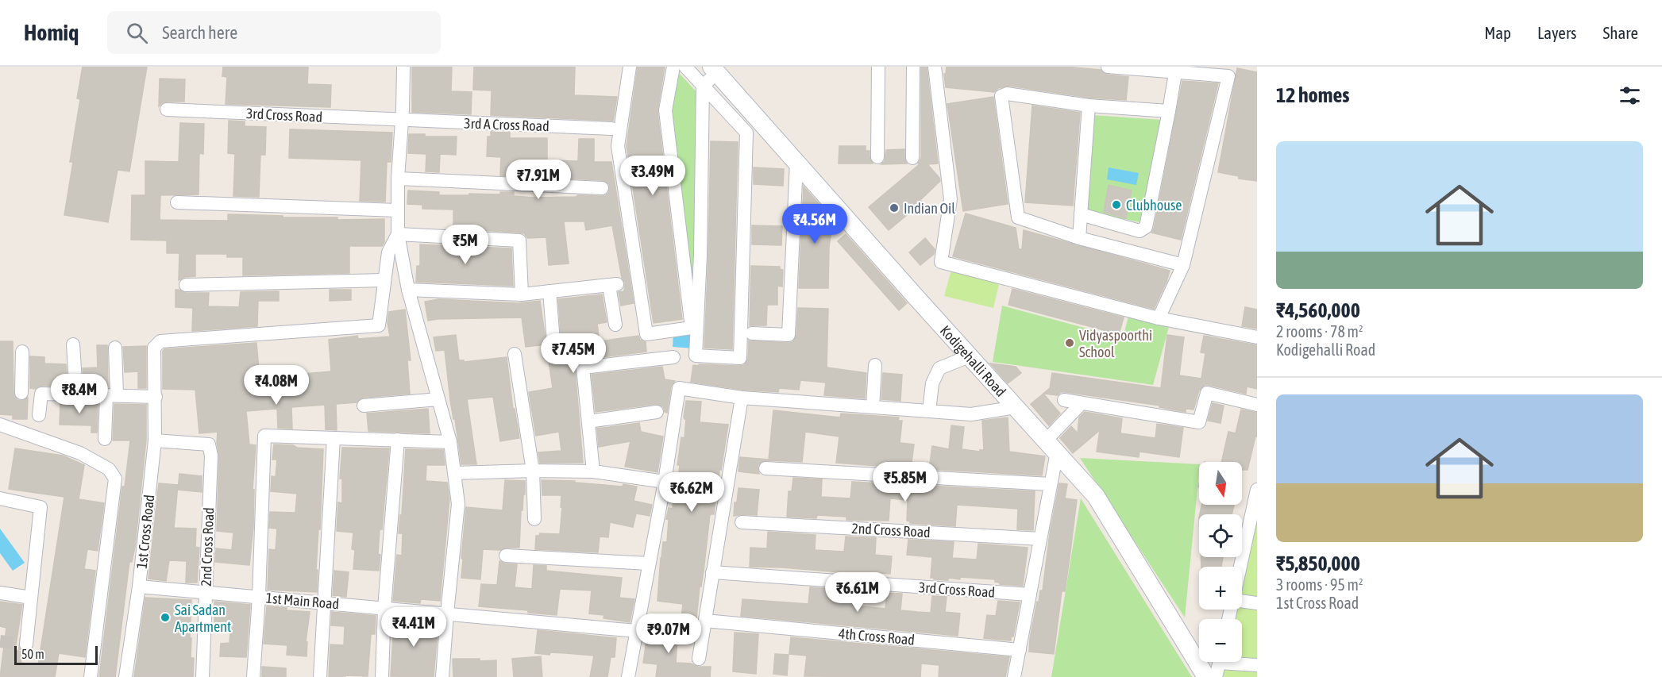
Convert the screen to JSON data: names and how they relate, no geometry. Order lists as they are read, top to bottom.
{
  "streets": {
    "main road": ["Kodigehalli Road"],
    "street": [
      "3rd Cross Road",
      "3rd A Cross Road",
      "2nd Cross Road",
      "1st Cross Road",
      "1st Main Road",
      "4th Cross Road"
    ]
  },
  "crossings": [
    ["3rd Cross Road", "3rd A Cross Road"],
    ["2nd Cross Road", "1st Cross Road"],
    ["2nd Cross Road", "1st Main Road"],
    ["1st Cross Road", "1st Main Road"]
  ],
  "places": [
    "Clubhouse",
    "Indian Oil",
    "Vidyaspoorthi School",
    "Sai Sadan Apartment"
  ],
  "scale_bar": "50 m",
  "north": "bottom",
  "page": {
    "header": "Homiq",
    "search": "Search here",
    "nav": ["Map", "Layers", "Share"],
    "heading": "12 homes",
    "list": [
      {
        "name": "₹4,560,000",
        "note": "2 rooms · 78 m² · Kodigehalli Road"
      },
      {
        "name": "₹5,850,000",
        "note": "3 rooms · 95 m² · 1st Cross Road"
      }
    ],
    "price": [
      "₹3.49M",
      "₹7.91M",
      "₹4.56M",
      "₹5M",
      "₹7.45M",
      "₹4.08M",
      "₹8.4M",
      "₹5.85M",
      "₹6.62M",
      "₹6.61M",
      "₹4.41M",
      "₹9.07M"
    ],
    "map_buttons": ["+", "−"],
    "scale": "50 m"
  }
}
